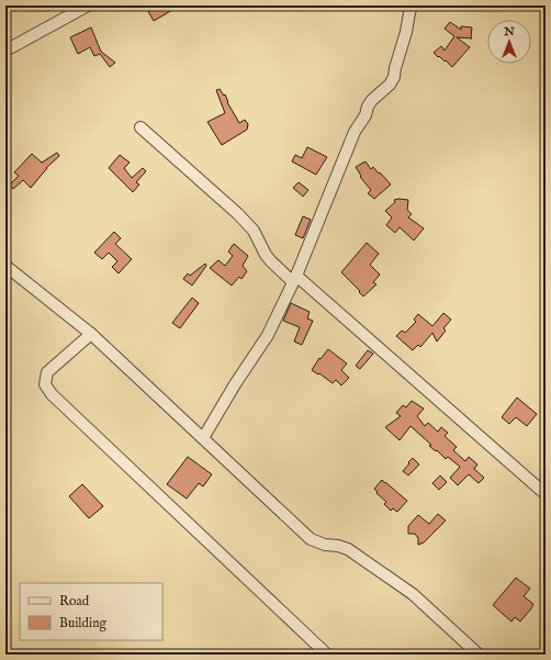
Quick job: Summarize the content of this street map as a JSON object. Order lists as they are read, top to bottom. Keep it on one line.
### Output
{"legend":["Road","Building"],"north":"top"}
